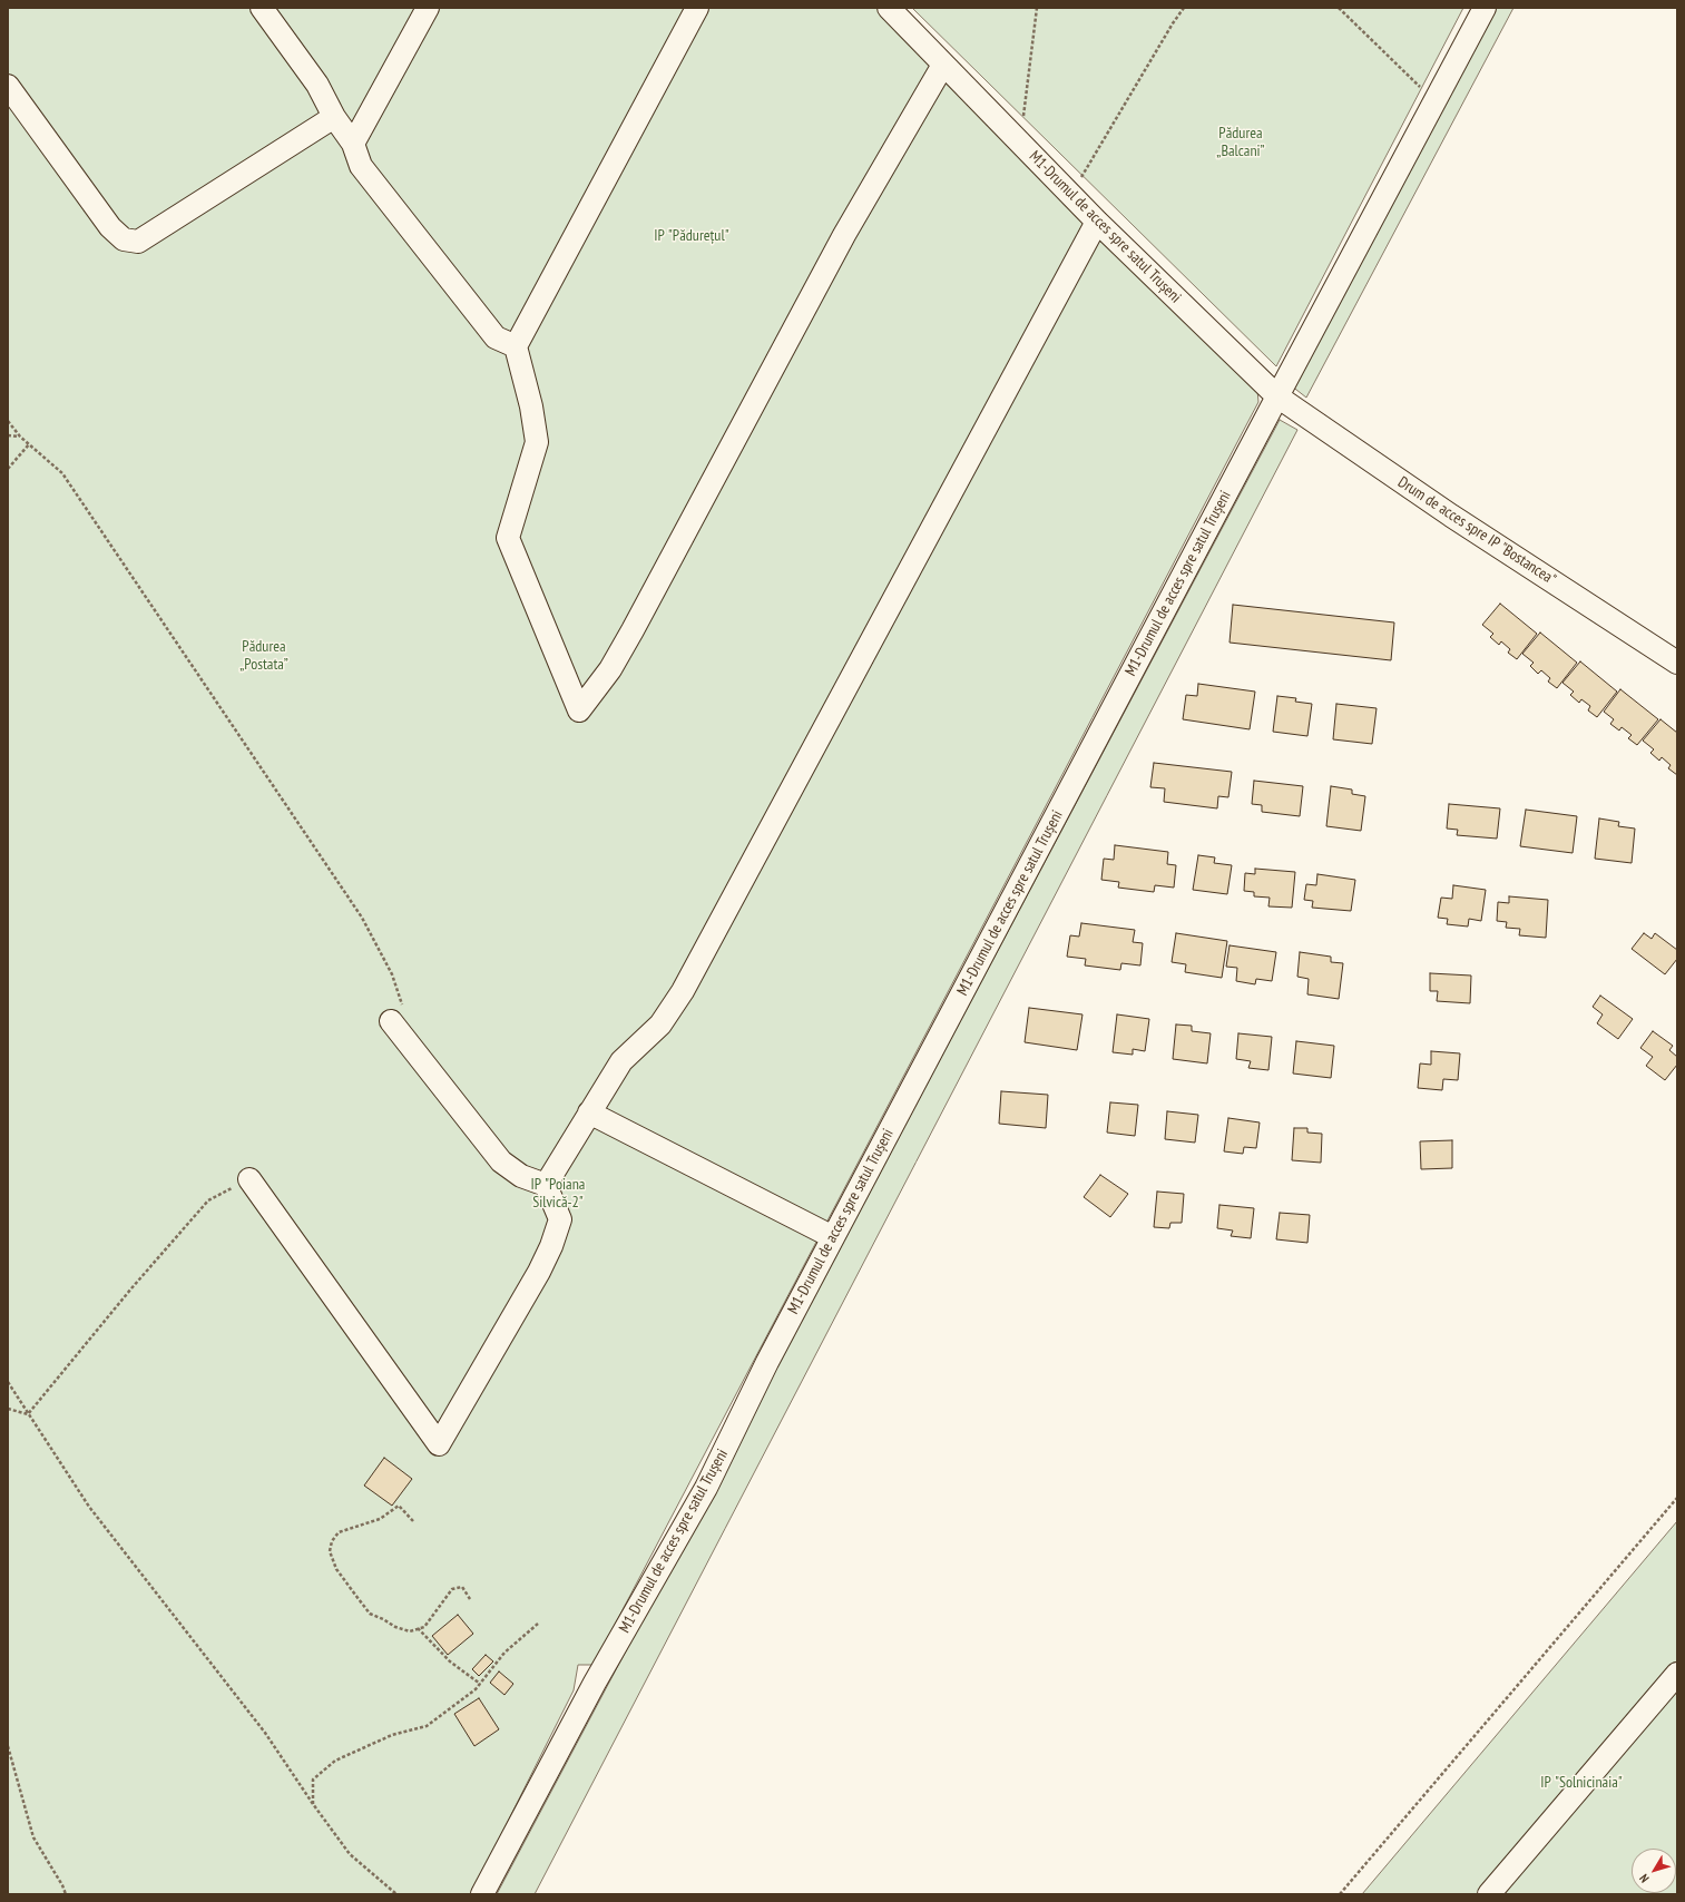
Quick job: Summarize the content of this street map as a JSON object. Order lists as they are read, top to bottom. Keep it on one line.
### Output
{"streets":{"street":["M1-Drumul de acces spre satul Trușeni","Drum de acces spre IP \"Bostancea\""]},"crossings":[["M1-Drumul de acces spre satul Trușeni","Drum de acces spre IP \"Bostancea\""]],"parks":["Pădurea „Balcani”","IP \"Pădurețul\"","Pădurea „Postata”","IP \"Poiana Silvică-2\"","IP \"Solnicinaia\""],"north":"bottom left"}
